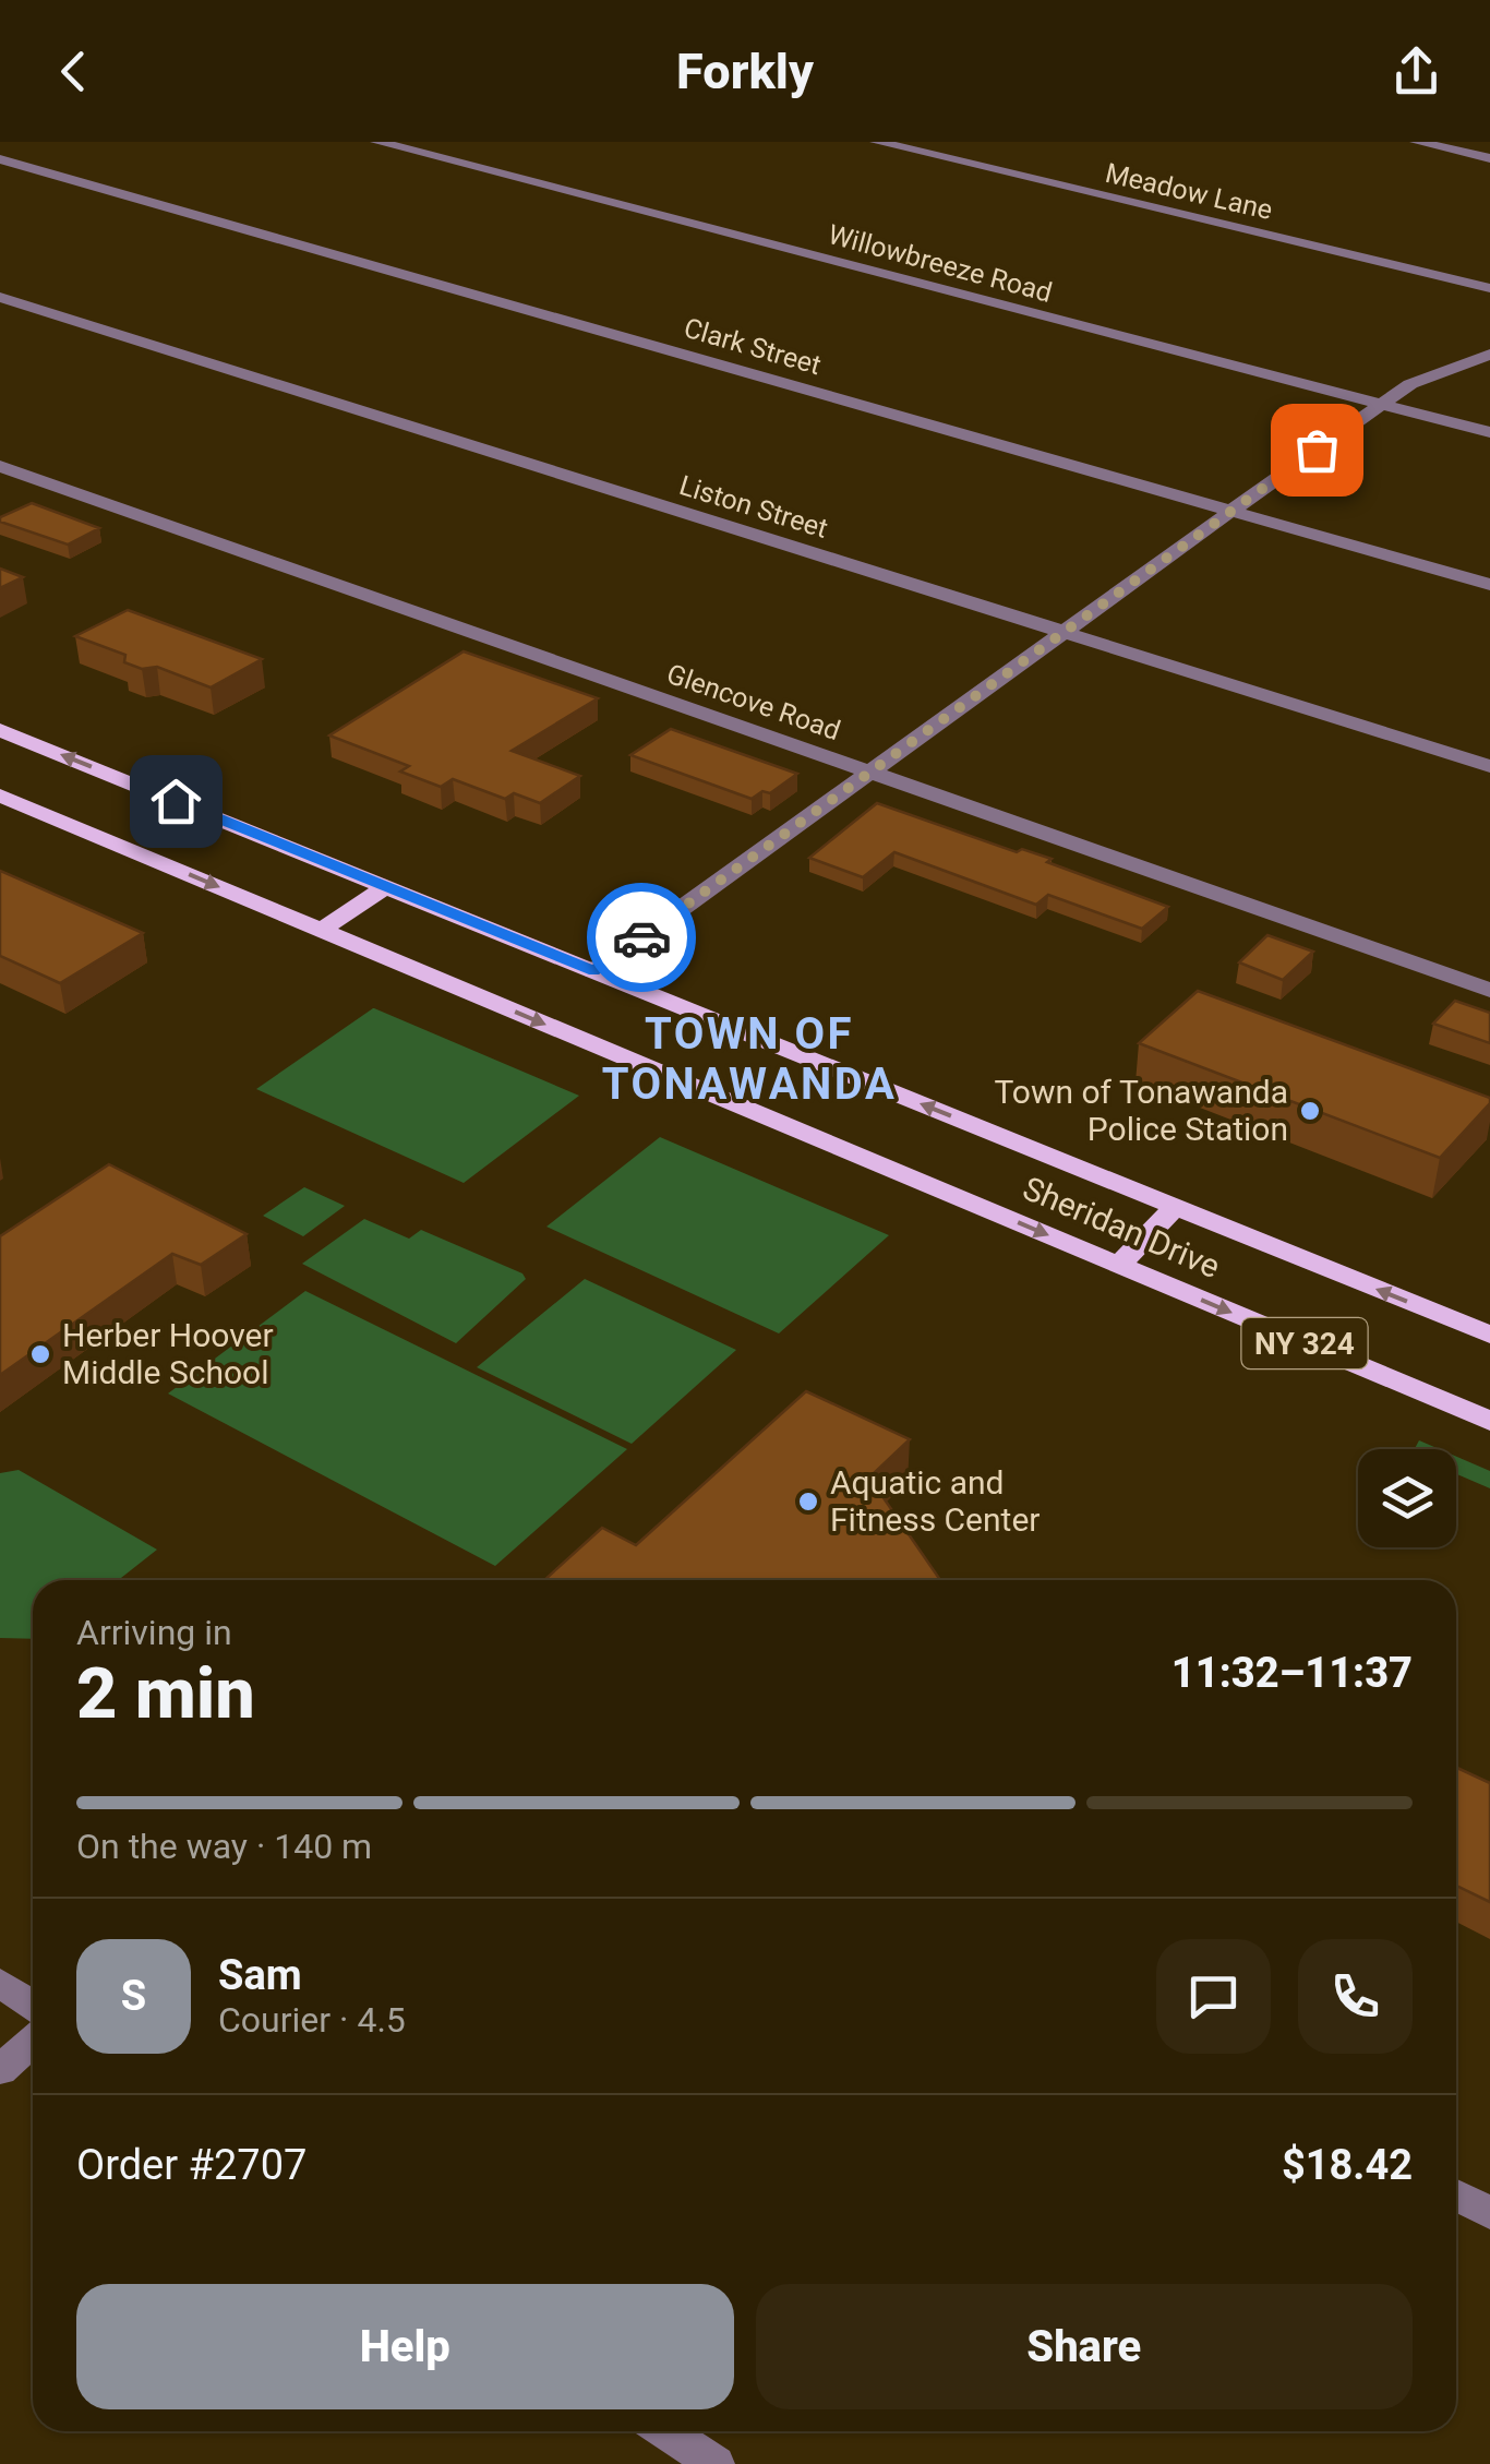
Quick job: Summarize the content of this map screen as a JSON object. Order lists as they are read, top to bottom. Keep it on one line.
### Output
{"streets":{"main road":["Sheridan Drive","NY 324"],"street":["Meadow Lane","Willowbreeze Road","Clark Street","Liston Street","Glencove Road"]},"districts":["TOWN OF TONAWANDA"],"places":["Town of Tonawanda Police Station","Herber Hoover Middle School","Aquatic and Fitness Center"],"page":{"header":"Forkly","heading":["2 min","Arriving in","11:32–11:37"],"panel":["Sam","Courier · 4.5","Order #2707","$18.42"],"bar":"On the way · 140 m","round":"S","buttons":["Help","Share"]}}
